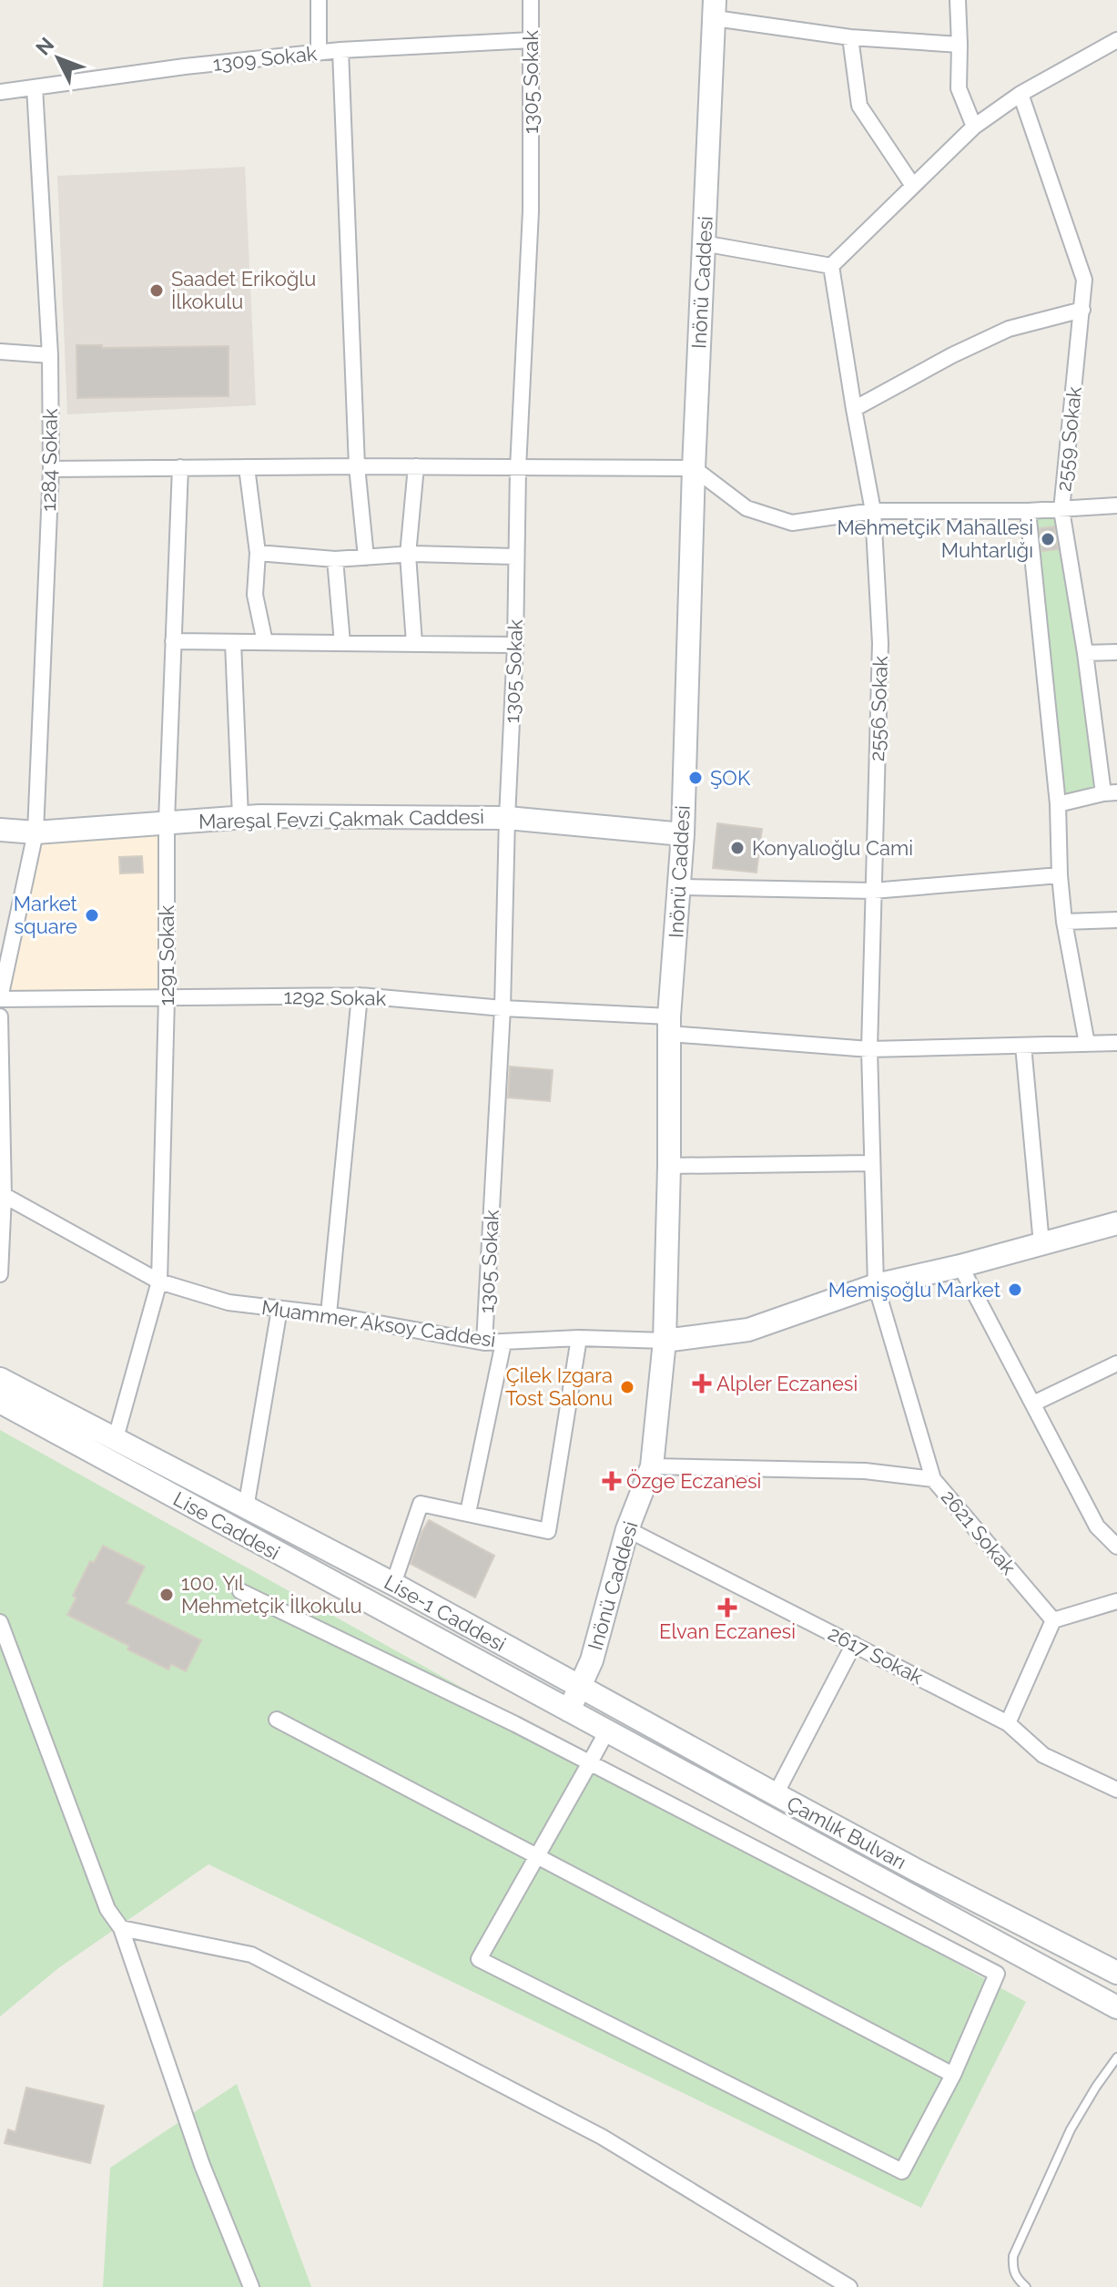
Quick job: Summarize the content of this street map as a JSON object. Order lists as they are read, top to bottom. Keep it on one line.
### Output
{"streets":{"street":["1309 Sokak","1305 Sokak","Inönü Caddesi","2559 Sokak","1284 Sokak","2556 Sokak","Mareşal Fevzi Çakmak Caddesi","1291 Sokak","1292 Sokak","Muammer Aksoy Caddesi","Lise Caddesi","2621 Sokak","Lise-1 Caddesi","2617 Sokak","Çamlık Bulvarı"]},"crossings":[["1309 Sokak","1305 Sokak"],["1309 Sokak","1284 Sokak"],["1305 Sokak","Mareşal Fevzi Çakmak Caddesi"],["1305 Sokak","1292 Sokak"],["1305 Sokak","Muammer Aksoy Caddesi"],["Inönü Caddesi","Mareşal Fevzi Çakmak Caddesi"],["Inönü Caddesi","1292 Sokak"],["Inönü Caddesi","Muammer Aksoy Caddesi"],["Inönü Caddesi","Lise Caddesi"],["Inönü Caddesi","Lise-1 Caddesi"],["Inönü Caddesi","2617 Sokak"],["Inönü Caddesi","Çamlık Bulvarı"],["1284 Sokak","Mareşal Fevzi Çakmak Caddesi"],["1284 Sokak","1292 Sokak"],["2556 Sokak","1292 Sokak"],["2556 Sokak","Muammer Aksoy Caddesi"],["2556 Sokak","2621 Sokak"],["Mareşal Fevzi Çakmak Caddesi","1291 Sokak"],["1291 Sokak","1292 Sokak"],["1291 Sokak","Muammer Aksoy Caddesi"],["1291 Sokak","Lise-1 Caddesi"],["Muammer Aksoy Caddesi","2621 Sokak"],["Lise Caddesi","Çamlık Bulvarı"],["Lise-1 Caddesi","Çamlık Bulvarı"]],"places":{"other":["Saadet Erikoğlu İlkokulu","Mehmetçik Mahallesi Muhtarlığı","ŞOK","Konyalıoğlu Cami","Market square","Memişoğlu Market","Çilek Izgara Tost Salonu","100. Yıl Mehmetçik İlkokulu"],"health":["Alpler Eczanesi","Özge Eczanesi","Elvan Eczanesi"]},"north":"top left"}
